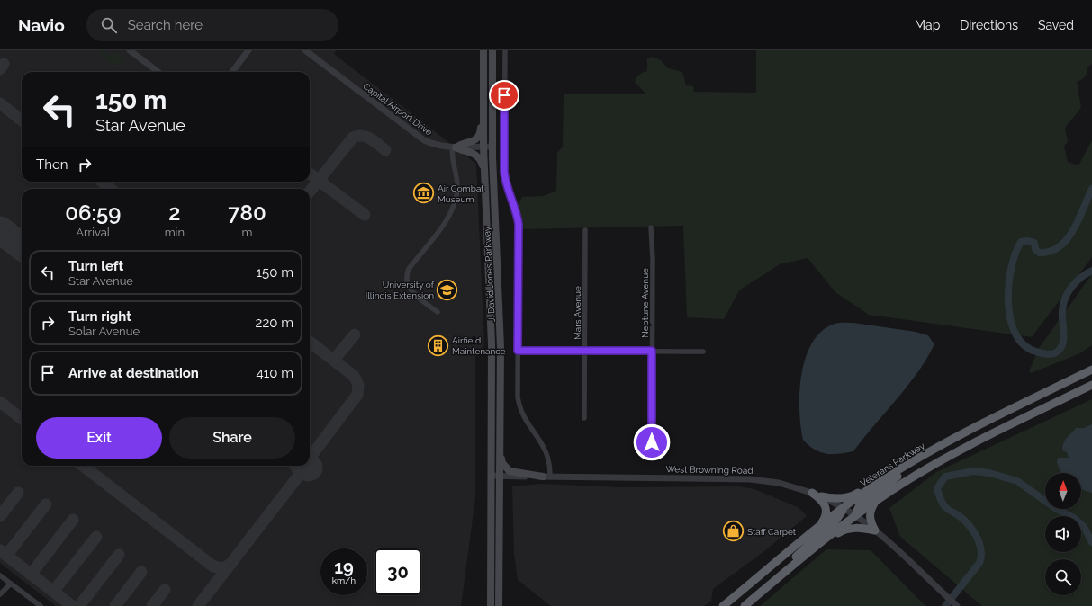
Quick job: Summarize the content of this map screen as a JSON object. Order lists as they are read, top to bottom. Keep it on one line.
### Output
{"streets":{"highway":["Veterans Parkway"],"main road":["J. David Jones Parkway"],"street":["Capital Airport Drive","Neptune Avenue","Mars Avenue","West Browning Road"]},"crossings":[["Capital Airport Drive","J. David Jones Parkway"],["J. David Jones Parkway","West Browning Road"],["Veterans Parkway","West Browning Road"]],"places":{"museum":["Air Combat Museum"],"school or university":["University of Illinois Extension"],"building":["Airfield Maintenance"],"shop":["Staff Carpet"]},"north":"top","page":{"header":"Navio","search":"Search here","nav":["Map","Directions","Saved"],"turn":["150 m","Star Avenue"],"then":"Then","eta":["06:59","Arrival","2","min","780","m"],"list":[{"name":"Turn left","note":"Star Avenue","value":"150 m"},{"name":"Turn right","note":"Solar Avenue","value":"220 m"},{"name":"Arrive at destination","value":"410 m"}],"buttons":["Exit","Share"],"speed":"19 km/h","limit":"30"}}
